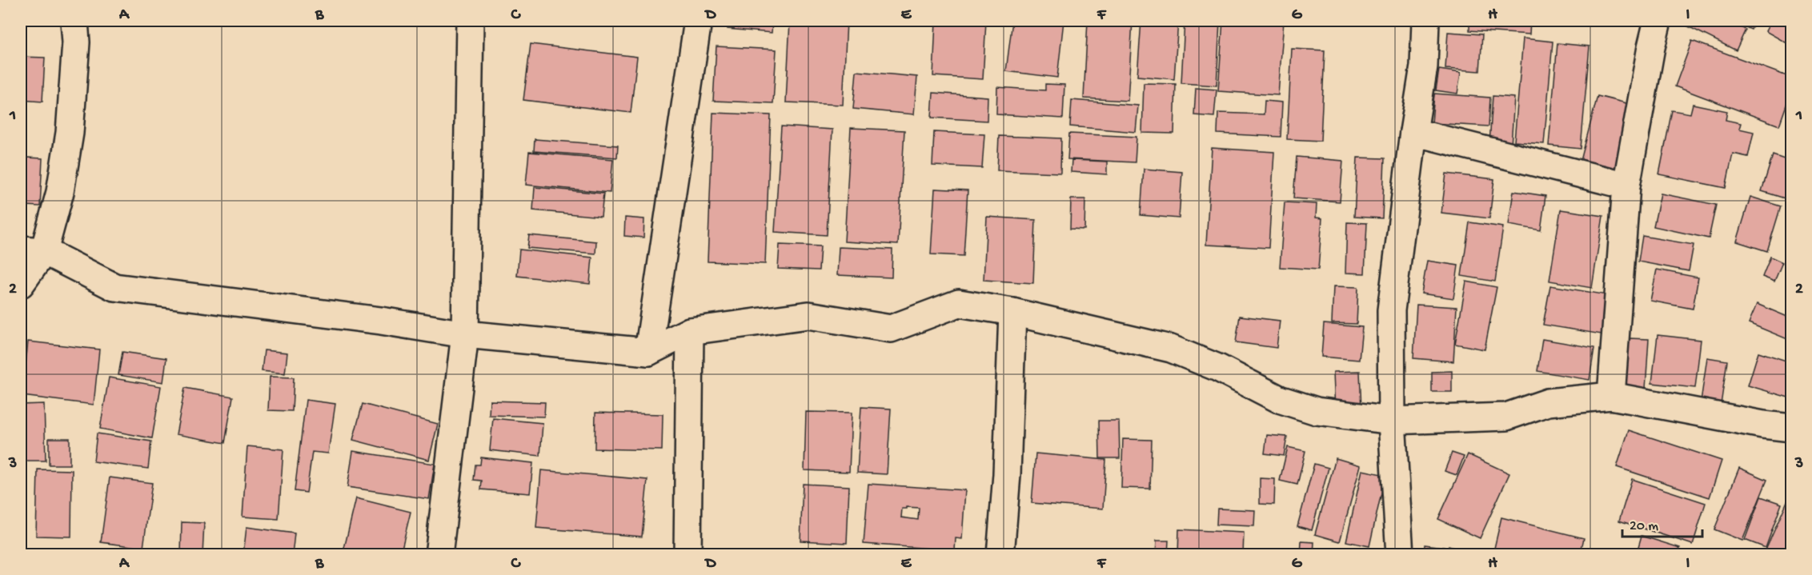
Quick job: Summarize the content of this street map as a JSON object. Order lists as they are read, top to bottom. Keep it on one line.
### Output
{"scale_bar":"20 m","grid":{"columns":["A","B","C","D","E","F","G","H","I"],"rows":["1","2","3"]}}
